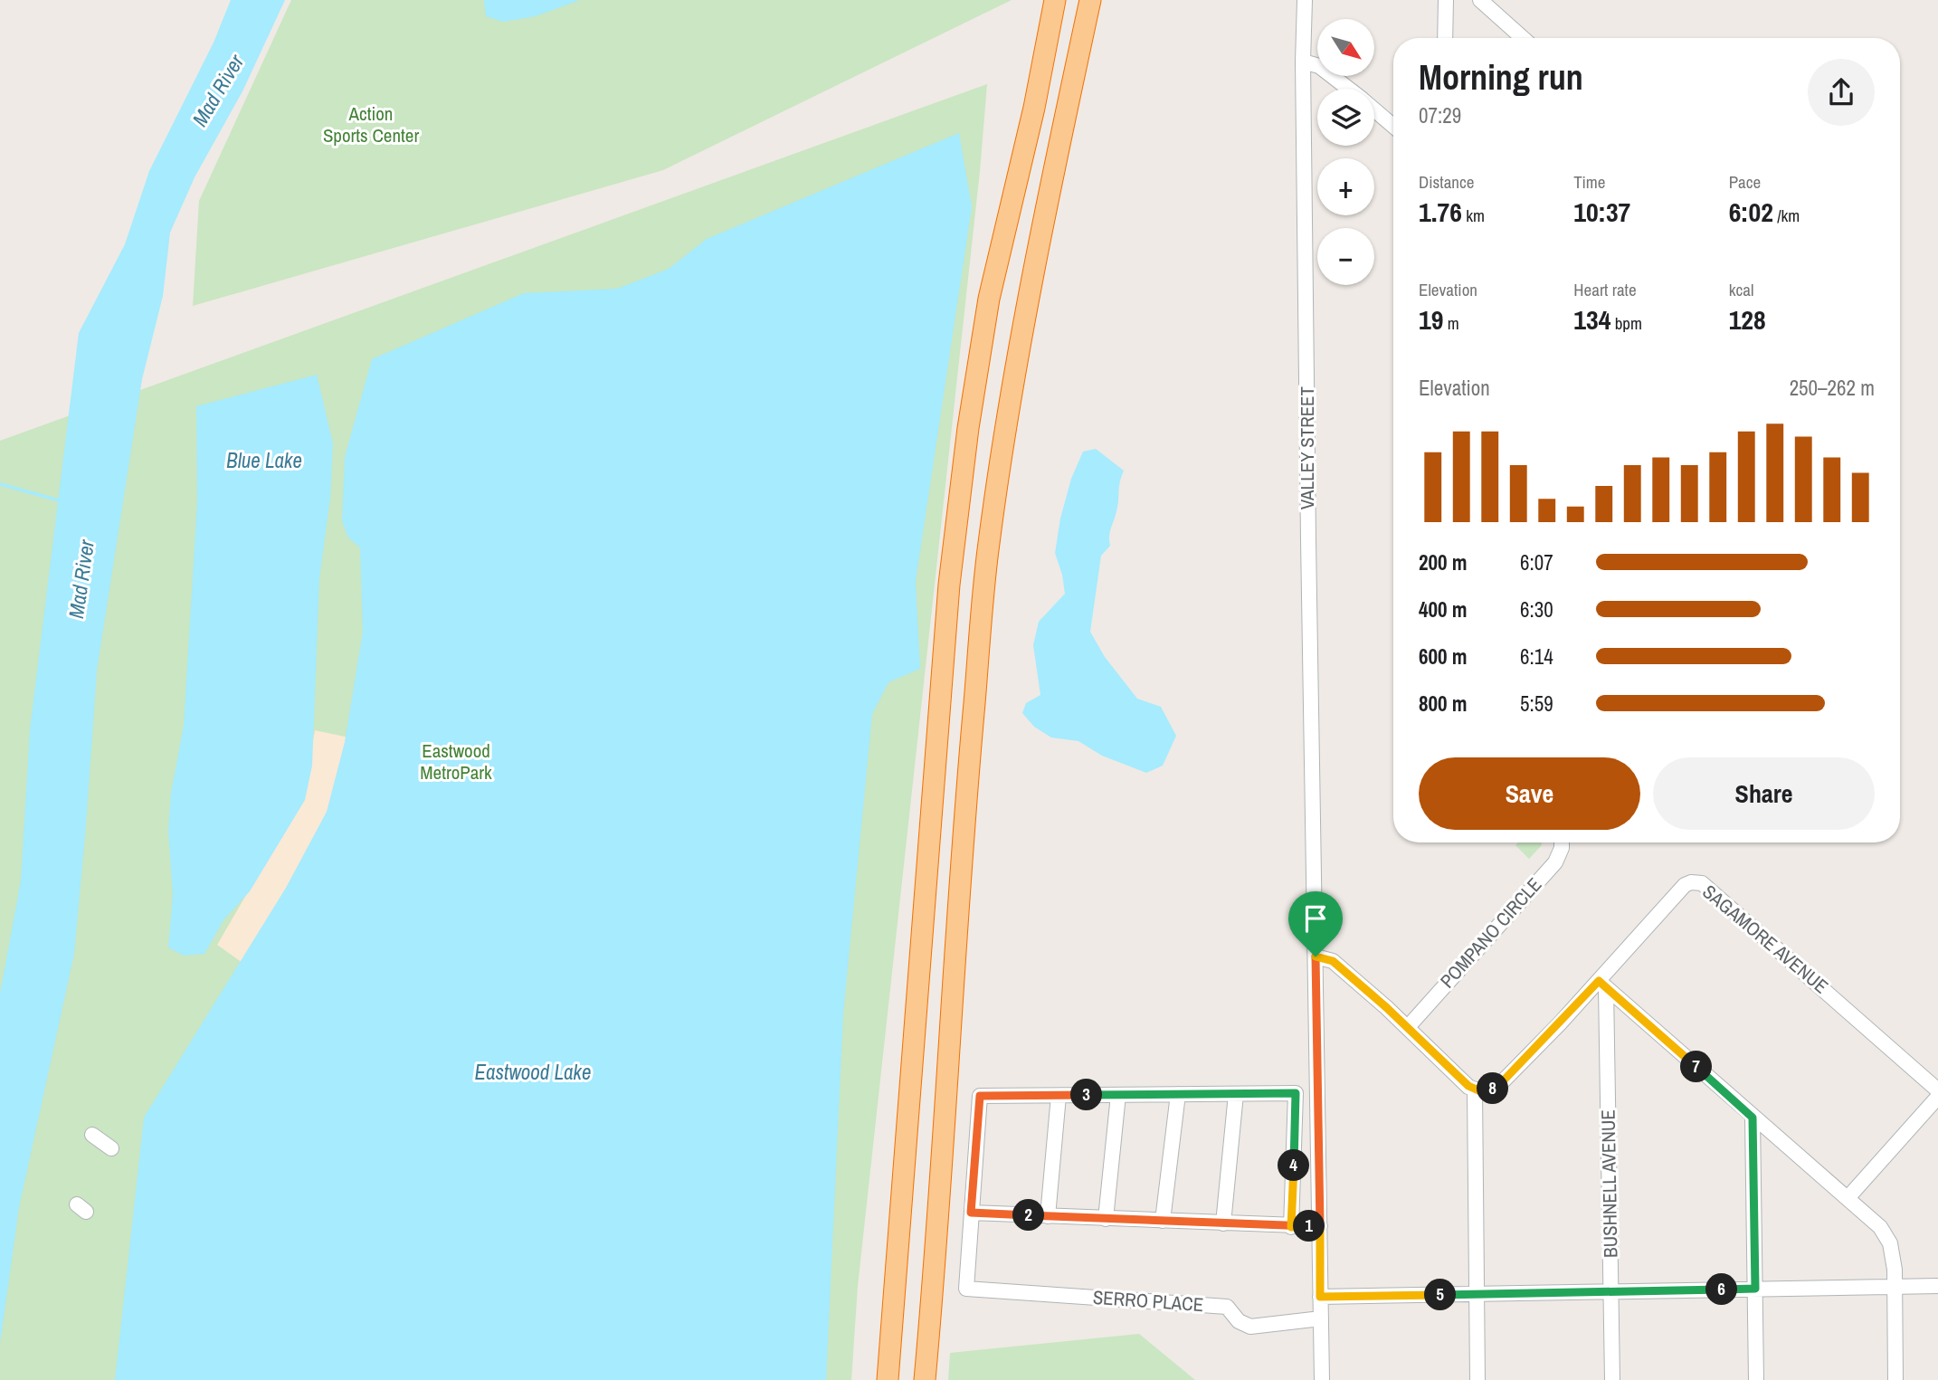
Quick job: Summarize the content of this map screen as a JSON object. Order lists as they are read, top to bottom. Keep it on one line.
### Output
{"streets":{"street":["VALLEY STREET","POMPANO CIRCLE","SAGAMORE AVENUE","BUSHNELL AVENUE","SERRO PLACE"]},"crossings":[["VALLEY STREET","SERRO PLACE"],["SAGAMORE AVENUE","BUSHNELL AVENUE"]],"water":["Mad River","Blue Lake","Eastwood Lake"],"parks":["Action Sports Center","Eastwood MetroPark"],"north":"bottom right","page":{"map_buttons":["+","−"],"heading":["Morning run","07:29"],"stats":[["Distance","1.76 km"],["Time","10:37"],["Pace","6:02 /km"],["Elevation","19 m"],["Heart rate","134 bpm"],["kcal","128"]],"chart":["Elevation","250–262 m"],"list":[{"name":"200 m","note":"6:07"},{"name":"400 m","note":"6:30"},{"name":"600 m","note":"6:14"},{"name":"800 m","note":"5:59"}],"buttons":["Save","Share"],"pins":["7","8","3","4","2","1","6","5"]}}
